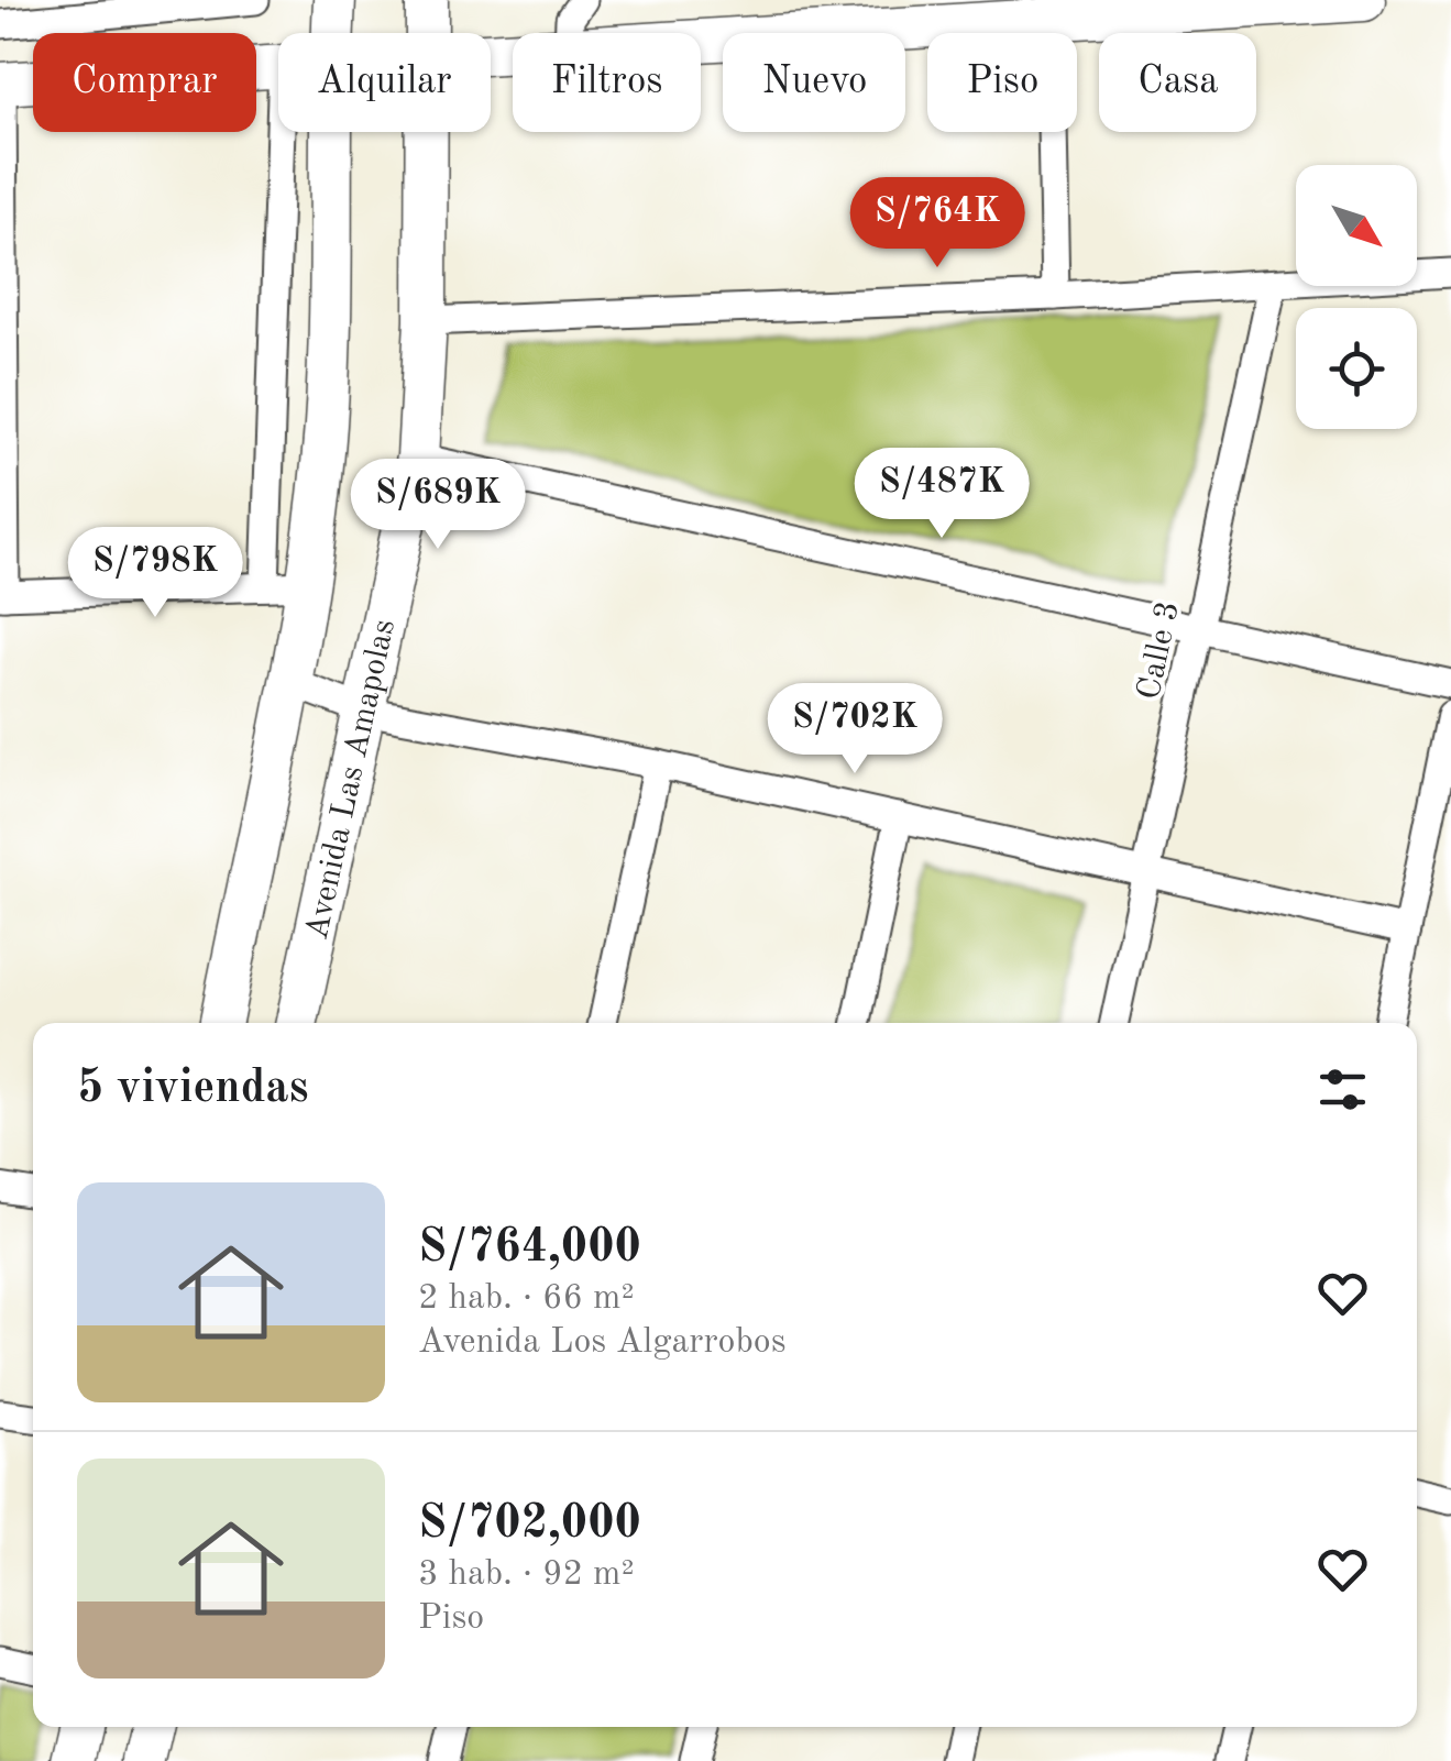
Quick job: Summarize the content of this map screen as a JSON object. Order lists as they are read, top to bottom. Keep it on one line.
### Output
{"streets":{"street":["Calle 3","Avenida Las Amapolas"]},"north":"bottom right","page":{"chip":["Comprar","Alquilar","Filtros","Nuevo","Piso","Casa"],"price":["S/764K","S/487K","S/689K","S/798K","S/702K"],"heading":"5 viviendas","list":[{"name":"S/764,000","note":"2 hab. · 66 m² · Avenida Los Algarrobos"},{"name":"S/702,000","note":"3 hab. · 92 m² · Piso"}]}}
